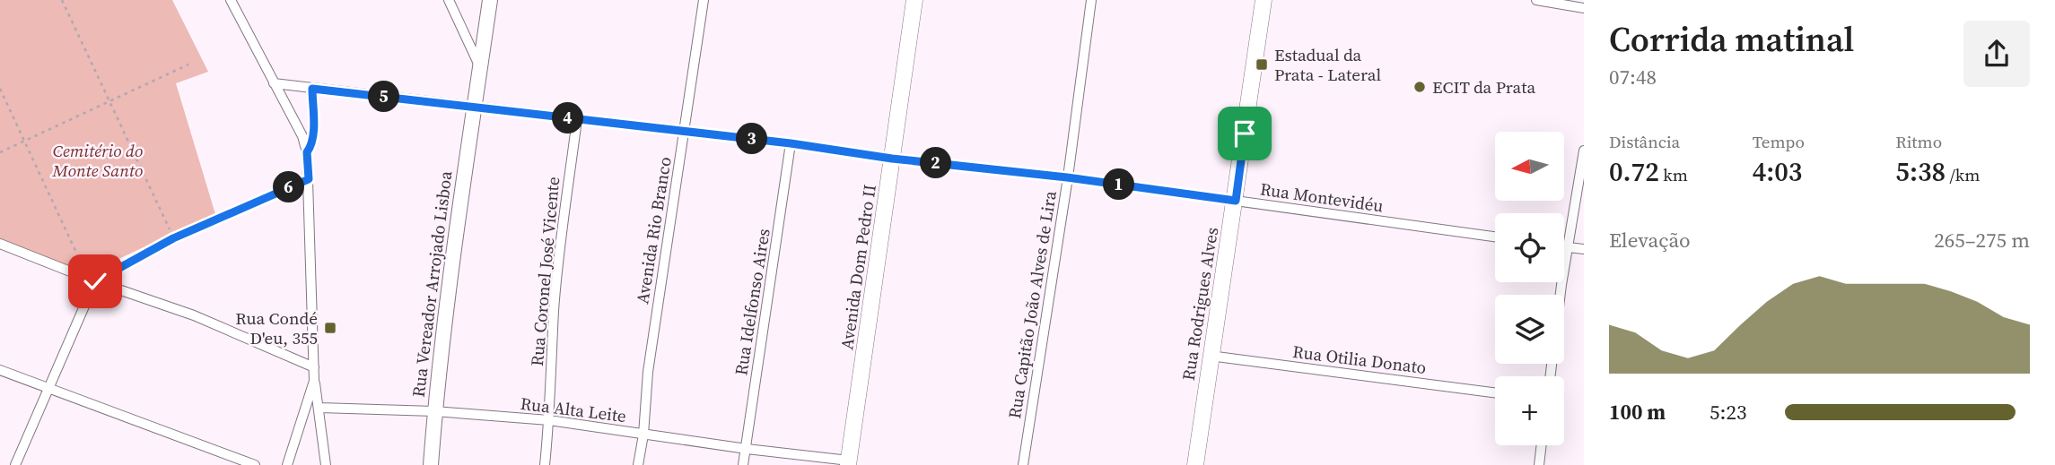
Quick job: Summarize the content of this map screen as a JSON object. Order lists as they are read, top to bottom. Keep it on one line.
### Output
{"streets":{"main road":["Avenida Dom Pedro II","Rua Vereador Arrojado Lisboa","Rua Rodrigues Alves"],"street":["Rua Montevidéu","Avenida Rio Branco","Rua Coronel José Vicente","Rua Idelfonso Aires","Rua Capitão João Alves de Lira","Rua Otilia Donato","Rua Alta Leite"]},"crossings":[["Rua Montevidéu","Avenida Rio Branco"],["Rua Montevidéu","Avenida Dom Pedro II"],["Rua Montevidéu","Rua Coronel José Vicente"],["Rua Montevidéu","Rua Vereador Arrojado Lisboa"],["Rua Montevidéu","Rua Idelfonso Aires"],["Rua Montevidéu","Rua Rodrigues Alves"],["Rua Montevidéu","Rua Capitão João Alves de Lira"],["Avenida Rio Branco","Rua Alta Leite"],["Avenida Dom Pedro II","Rua Alta Leite"],["Rua Coronel José Vicente","Rua Alta Leite"],["Rua Vereador Arrojado Lisboa","Rua Alta Leite"],["Rua Idelfonso Aires","Rua Alta Leite"],["Rua Rodrigues Alves","Rua Otilia Donato"]],"parks":["Cemitério do Monte Santo"],"places":{"transit":["Estadual da Prata - Lateral","Rua Condé D'eu, 355"],"other":["ECIT da Prata"]},"north":"left","page":{"heading":["Corrida matinal","07:48"],"pins":["5","4","3","2","1","6"],"stats":[["Distância","0.72 km"],["Tempo","4:03"],["Ritmo","5:38 /km"]],"map_buttons":"+","chart":["Elevação","265–275 m"],"list":[{"name":"100 m","note":"5:23"}]}}
